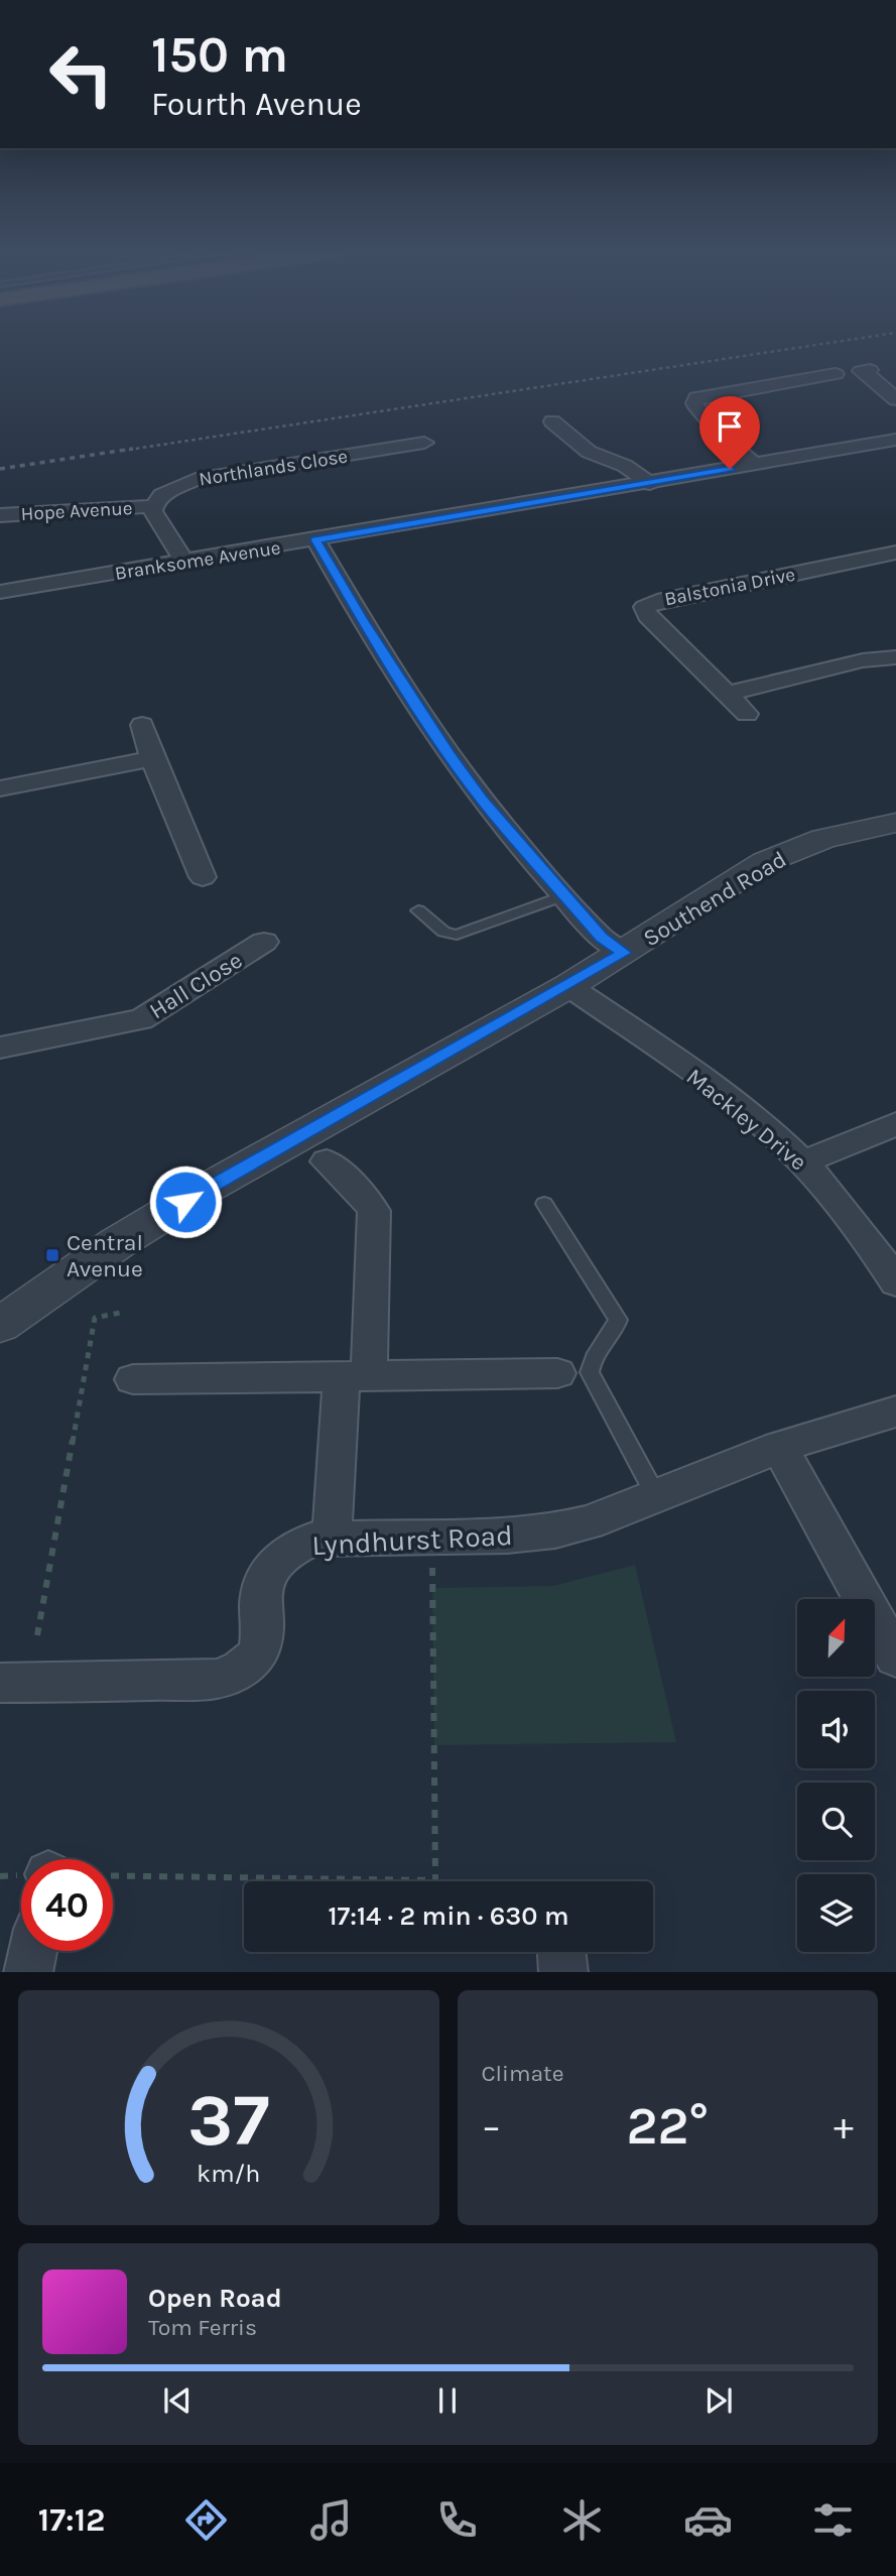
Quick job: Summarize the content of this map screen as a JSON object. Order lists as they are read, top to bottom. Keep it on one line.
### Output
{"streets":{"street":["Northlands Close","Hope Avenue","Branksome Avenue","Balstonia Drive","Southend Road","Hall Close","Mackley Drive","Lyndhurst Road"]},"crossings":[["Northlands Close","Hope Avenue"],["Southend Road","Mackley Drive"]],"places":{"transit":["Central Avenue"]},"north":"top right","page":{"turn":["150 m","Fourth Avenue"],"limit":"40","trip":"17:14 · 2 min · 630 m","tile":"Climate","heat":["−","22°","+"],"song":["Open Road","Tom Ferris"],"tabs":"17:12","gauge":["37","km/h"]}}
